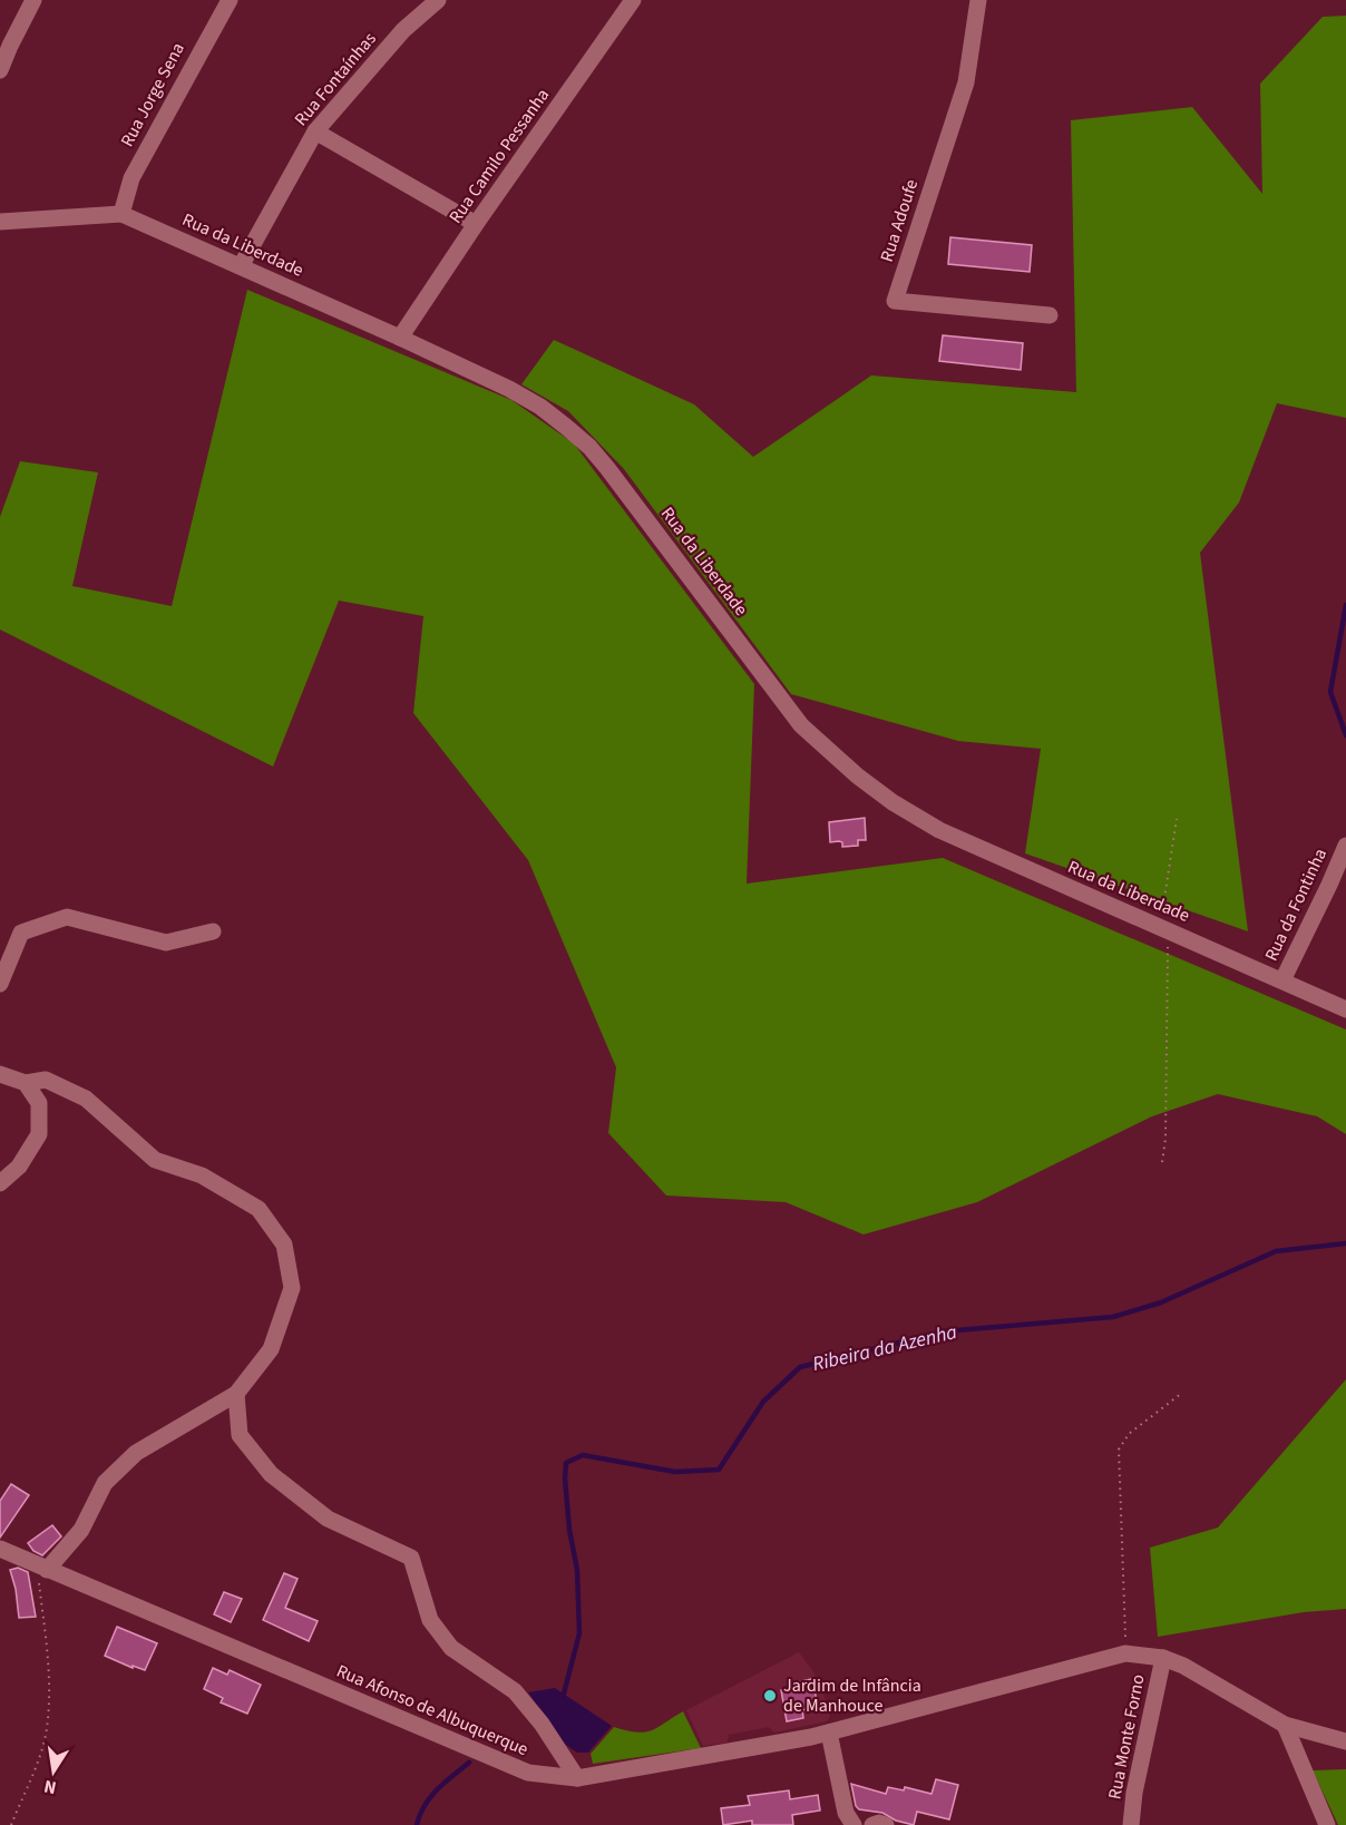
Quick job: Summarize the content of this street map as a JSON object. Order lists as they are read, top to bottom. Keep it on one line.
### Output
{"streets":{"street":["Rua Fontaínhas","Rua Jorge Sena","Rua Camilo Pessanha","Rua Adoufe","Rua da Liberdade","Rua da Fontinha","Rua Afonso de Albuquerque","Rua Monte Forno"]},"crossings":[["Rua Fontaínhas","Rua da Liberdade"],["Rua Jorge Sena","Rua da Liberdade"],["Rua Camilo Pessanha","Rua da Liberdade"],["Rua da Liberdade","Rua da Fontinha"],["Rua Afonso de Albuquerque","Rua Monte Forno"]],"water":["Ribeira da Azenha"],"places":["Jardim de Infância de Manhouce"],"north":"bottom"}
